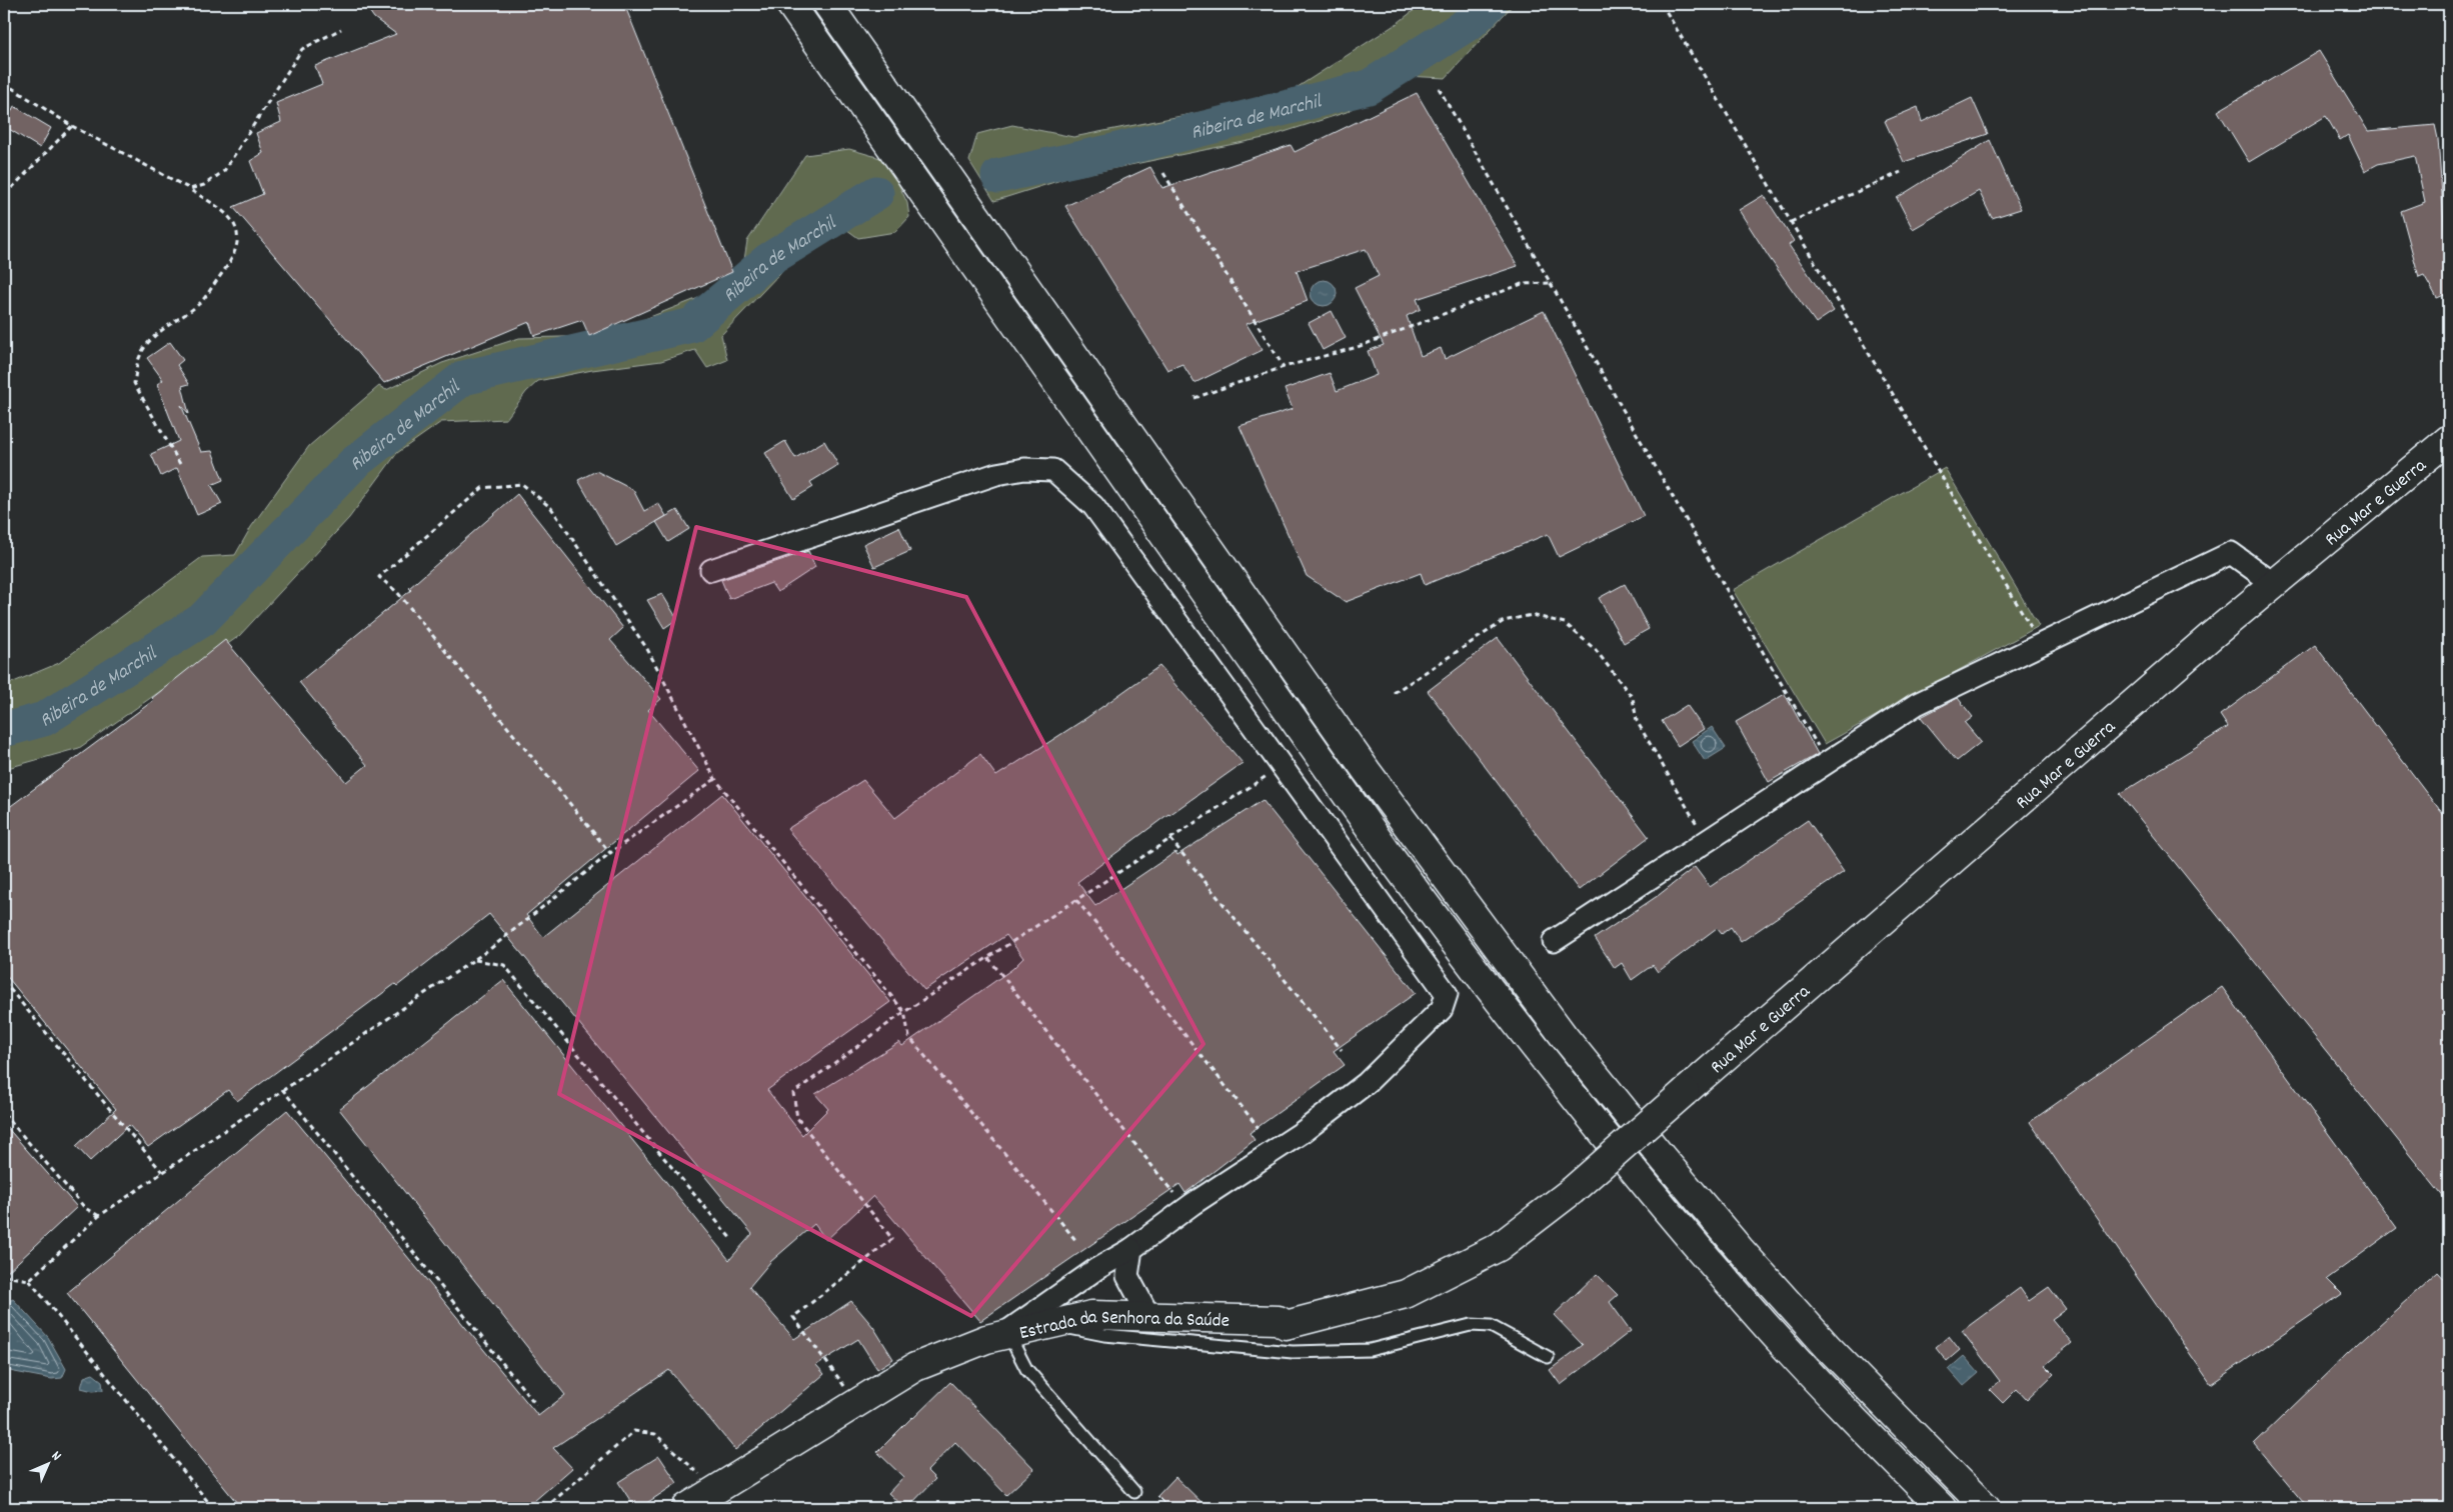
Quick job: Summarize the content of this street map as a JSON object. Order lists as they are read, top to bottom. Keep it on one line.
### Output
{"streets":{"main road":["Rua Mar e Guerra","Estrada da Senhora da Saúde"]},"crossings":[["Rua Mar e Guerra","Estrada da Senhora da Saúde"]],"water":["Ribeira de Marchil"],"north":"top right"}
